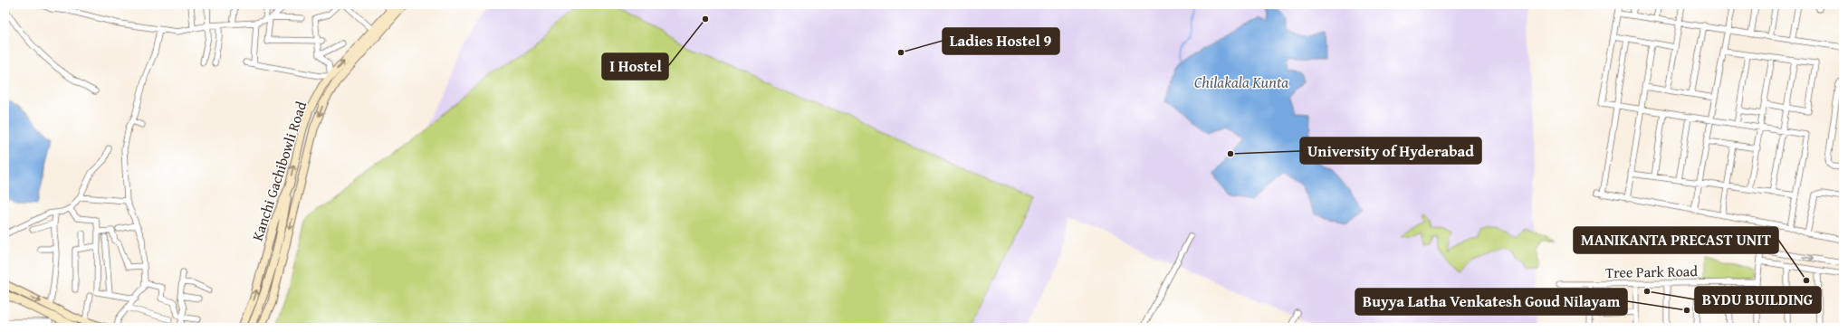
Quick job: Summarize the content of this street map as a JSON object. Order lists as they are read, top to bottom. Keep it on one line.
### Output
{"streets":{"main road":["Kanchi Gachibowli Road"],"street":["Tree Park Road"]},"water":["Chilakala Kunta"],"places":["I Hostel","Ladies Hostel 9","University of Hyderabad","MANIKANTA PRECAST UNIT","BYDU BUILDING","Buyya Latha Venkatesh Goud Nilayam"]}
